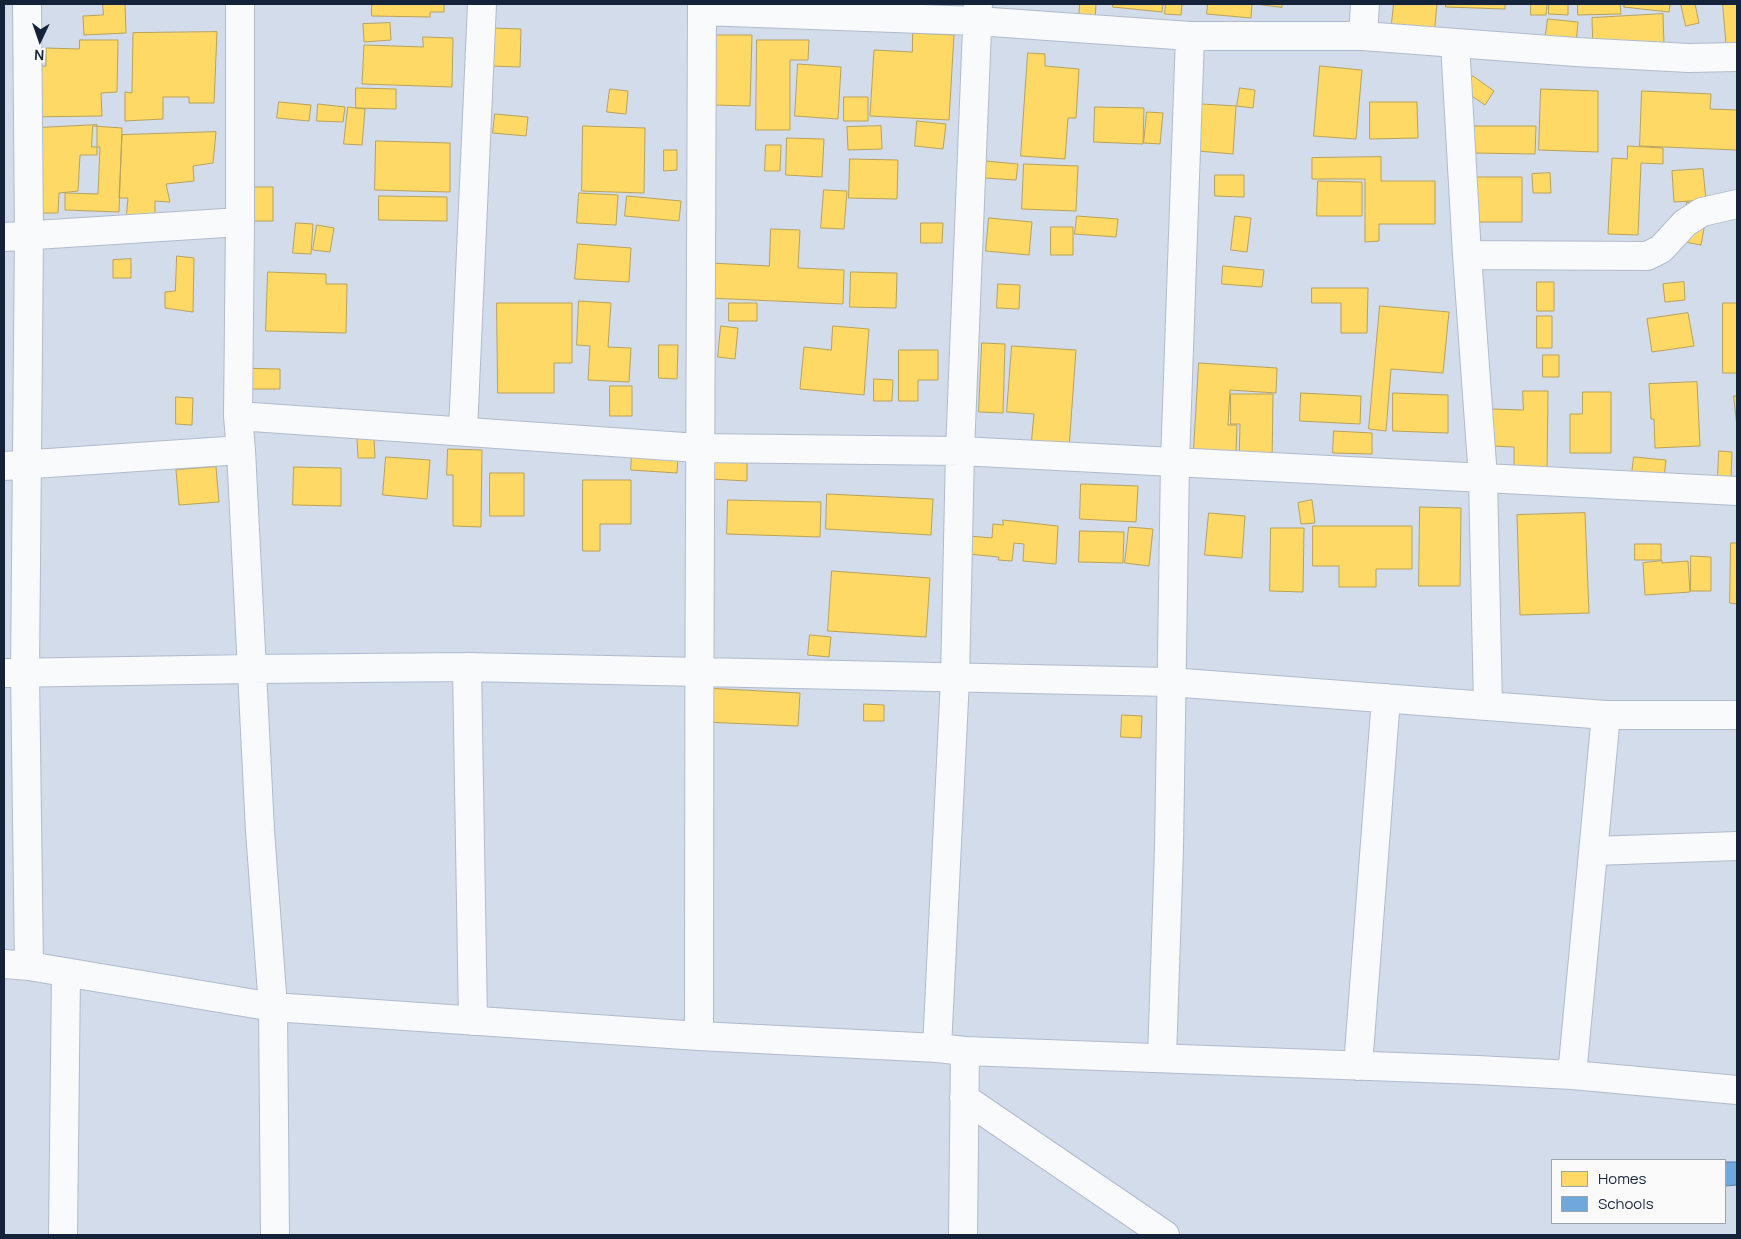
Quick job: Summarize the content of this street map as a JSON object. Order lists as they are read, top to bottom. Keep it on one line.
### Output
{"legend":["Homes","Schools"],"north":"bottom"}
